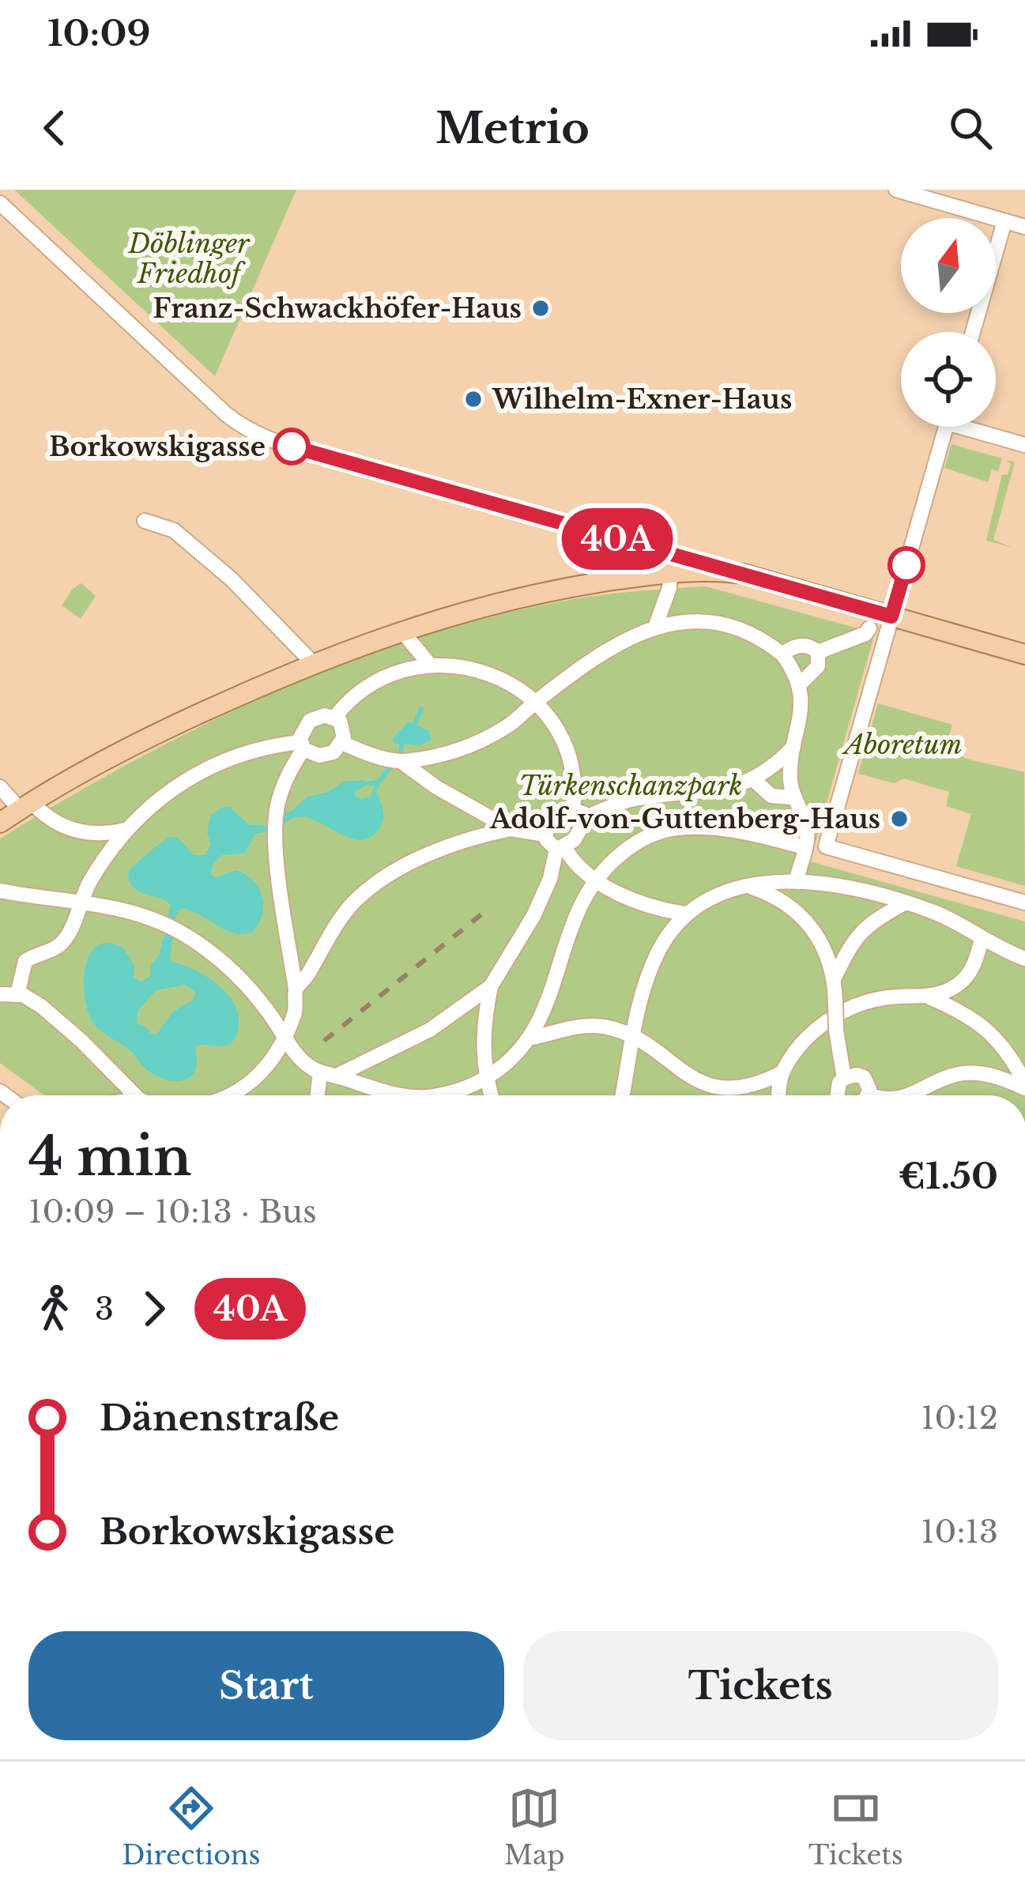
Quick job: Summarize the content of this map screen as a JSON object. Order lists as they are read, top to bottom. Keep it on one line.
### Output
{"parks":["Döblinger Friedhof","Aboretum","Türkenschanzpark"],"places":["Franz-Schwackhöfer-Haus","Wilhelm-Exner-Haus","Borkowskigasse","Adolf-von-Guttenberg-Haus"],"lines":["bus line 40A"],"north":"top","page":{"status":"10:09","header":"Metrio","on_map":"40A","heading":["4 min","10:09 – 10:13 · Bus","€1.50"],"legs":["3","40A"],"list":[{"name":"Dänenstraße","value":"10:12"},{"name":"Borkowskigasse","value":"10:13"}],"buttons":["Start","Tickets"],"tabs":["Directions","Map","Tickets"]}}
